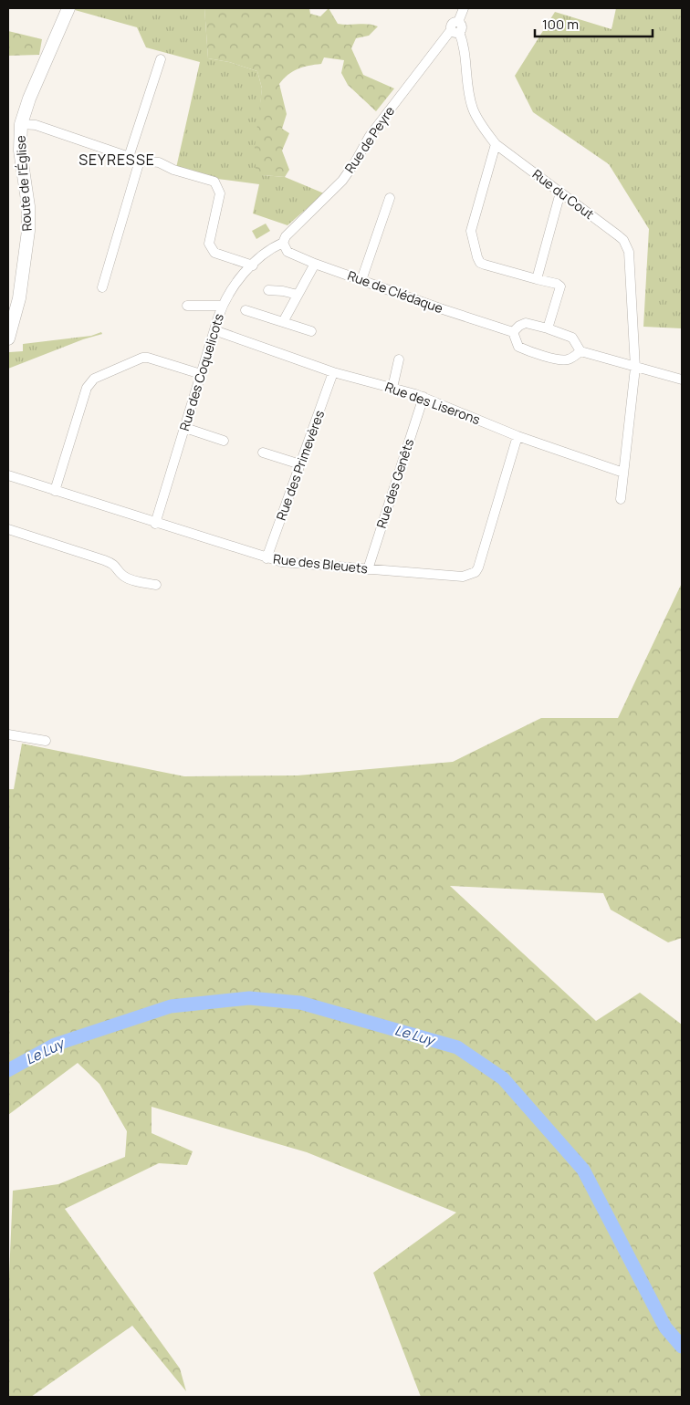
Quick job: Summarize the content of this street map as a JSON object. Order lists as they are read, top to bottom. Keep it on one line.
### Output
{"streets":{"street":["Rue de Peyre","Route de l'Église","Rue du Cout","Rue de Clédaque","Rue des Coquelicots","Rue des Liserons","Rue des Primevères","Rue des Genêts","Rue des Bleuets"]},"crossings":[["Rue de Peyre","Rue du Cout"],["Rue de Peyre","Rue de Clédaque"],["Rue de Peyre","Rue des Coquelicots"],["Rue du Cout","Rue des Liserons"],["Rue de Clédaque","Rue des Coquelicots"],["Rue des Coquelicots","Rue des Liserons"],["Rue des Coquelicots","Rue des Bleuets"],["Rue des Liserons","Rue des Primevères"],["Rue des Liserons","Rue des Genêts"],["Rue des Liserons","Rue des Bleuets"],["Rue des Primevères","Rue des Bleuets"],["Rue des Genêts","Rue des Bleuets"]],"districts":["SEYRESSE"],"water":["Le Luy"],"scale_bar":"100 m"}
